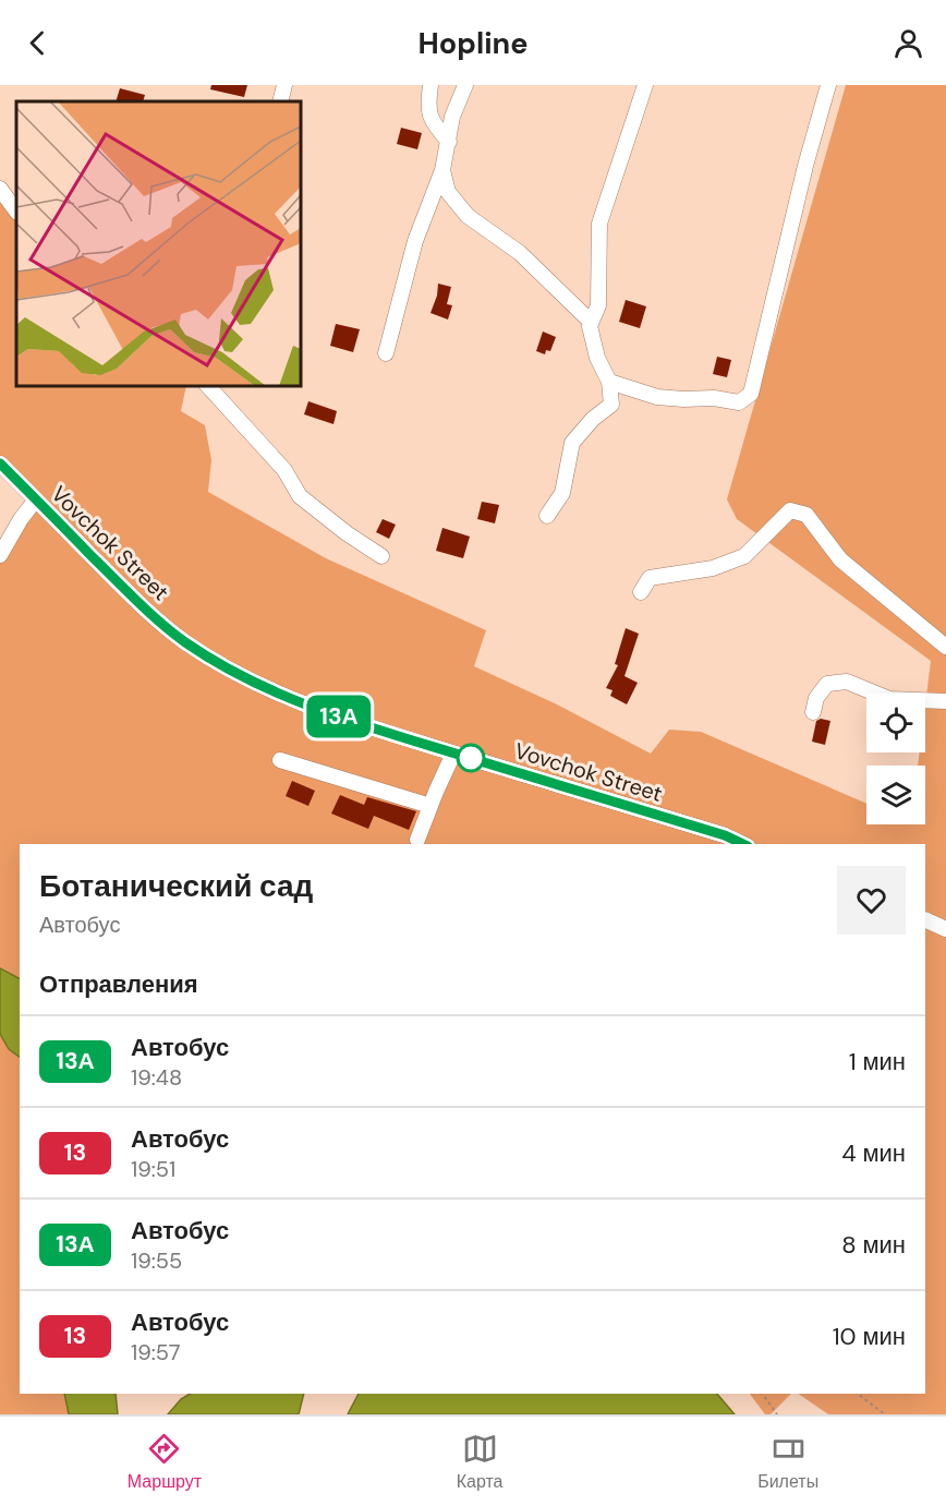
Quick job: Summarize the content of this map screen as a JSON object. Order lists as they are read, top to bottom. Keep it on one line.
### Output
{"streets":{"street":["Vovchok Street"]},"lines":["bus line 13А"],"page":{"header":"Hopline","on_map":"13А","heading":[["Ботанический сад","Автобус"],"Отправления"],"list":[{"mark":"13А","name":"Автобус","note":"19:48","value":"1 мин"},{"mark":"13","name":"Автобус","note":"19:51","value":"4 мин"},{"mark":"13А","name":"Автобус","note":"19:55","value":"8 мин"},{"mark":"13","name":"Автобус","note":"19:57","value":"10 мин"}],"tabs":["Маршрут","Карта","Билеты"]}}
